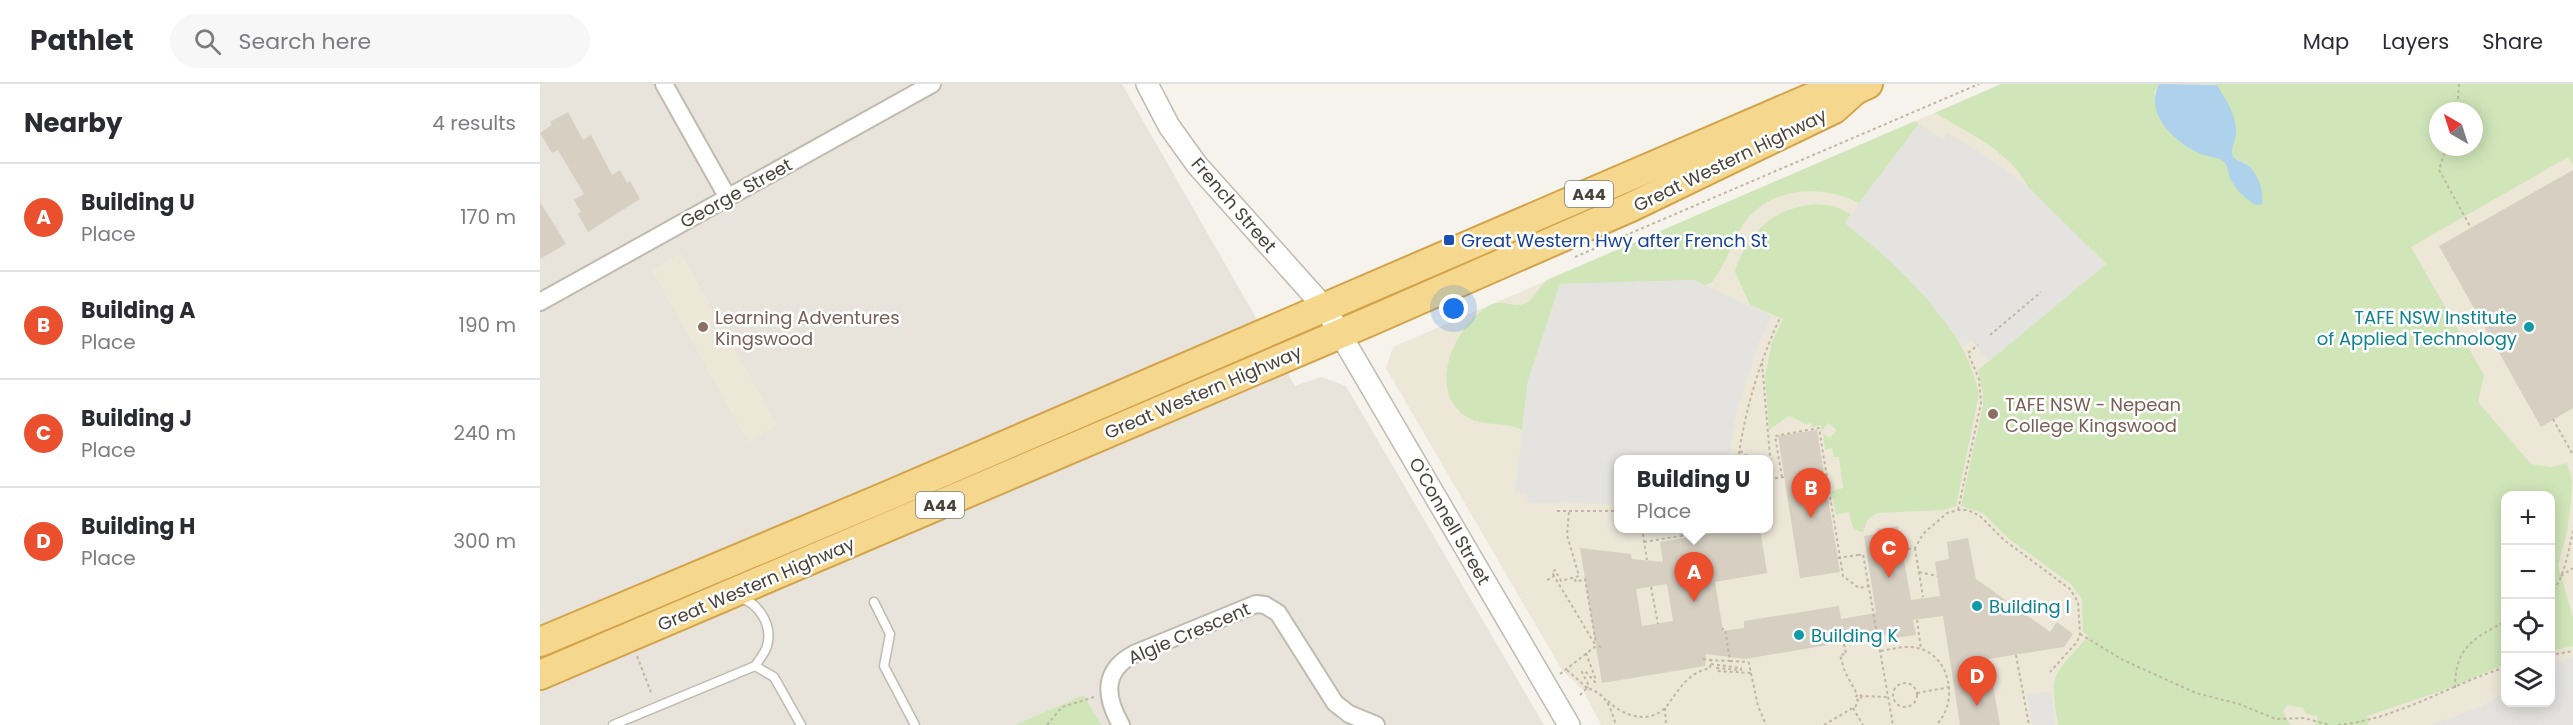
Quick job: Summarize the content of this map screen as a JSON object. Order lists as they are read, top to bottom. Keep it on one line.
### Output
{"streets":{"highway":["Great Western Highway","A44"],"street":["George Street","French Street","O'Connell Street","Algie Crescent"]},"crossings":[["Great Western Highway","French Street"],["Great Western Highway","O'Connell Street"],["French Street","O'Connell Street"]],"places":{"transit":["Great Western Hwy after French St"],"other":["Learning Adventures Kingswood","TAFE NSW Institute of Applied Technology","TAFE NSW - Nepean College Kingswood","Building I","Building K"]},"north":"top left","page":{"header":"Pathlet","search":"Search here","nav":["Map","Layers","Share"],"heading":["Nearby","4 results"],"list":[{"mark":"A","name":"Building U","note":"Place","value":"170 m"},{"mark":"B","name":"Building A","note":"Place","value":"190 m"},{"mark":"C","name":"Building J","note":"Place","value":"240 m"},{"mark":"D","name":"Building H","note":"Place","value":"300 m"}],"popup":["Building U","Place"],"pins":["B","C","A","D"],"map_buttons":["+","−"]}}
